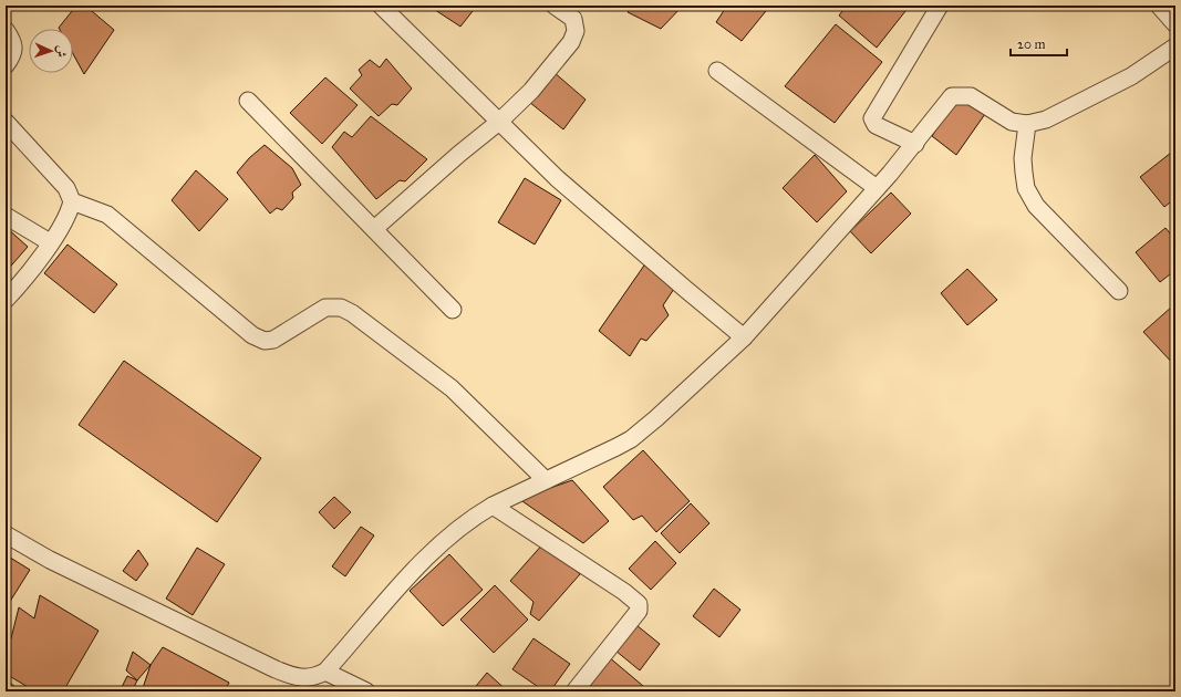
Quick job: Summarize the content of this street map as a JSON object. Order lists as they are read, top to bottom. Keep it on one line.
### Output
{"scale_bar":"20 m","north":"right"}
